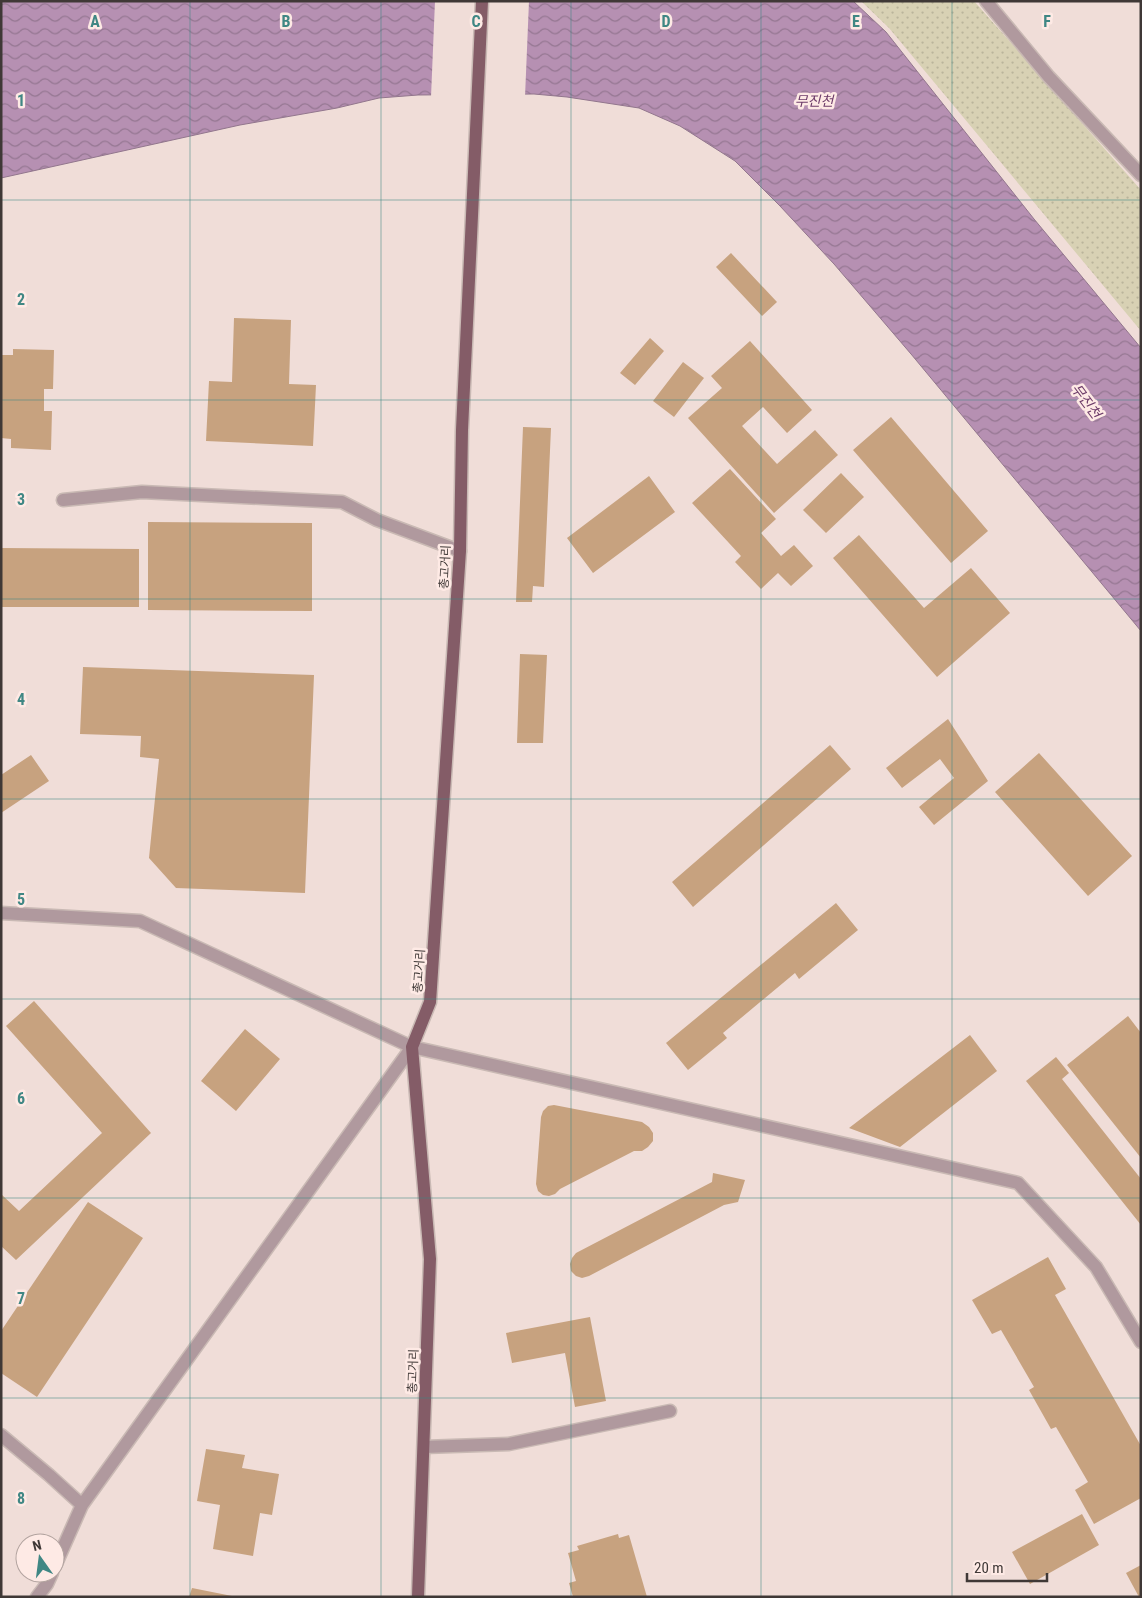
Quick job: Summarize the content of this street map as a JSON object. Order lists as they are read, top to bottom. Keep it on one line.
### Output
{"streets":{"main road":["총고거리"]},"water":["무진천"],"scale_bar":"20 m","north":"top","grid":{"columns":["A","B","C","D","E","F"],"rows":["1","2","3","4","5","6","7","8"]}}
